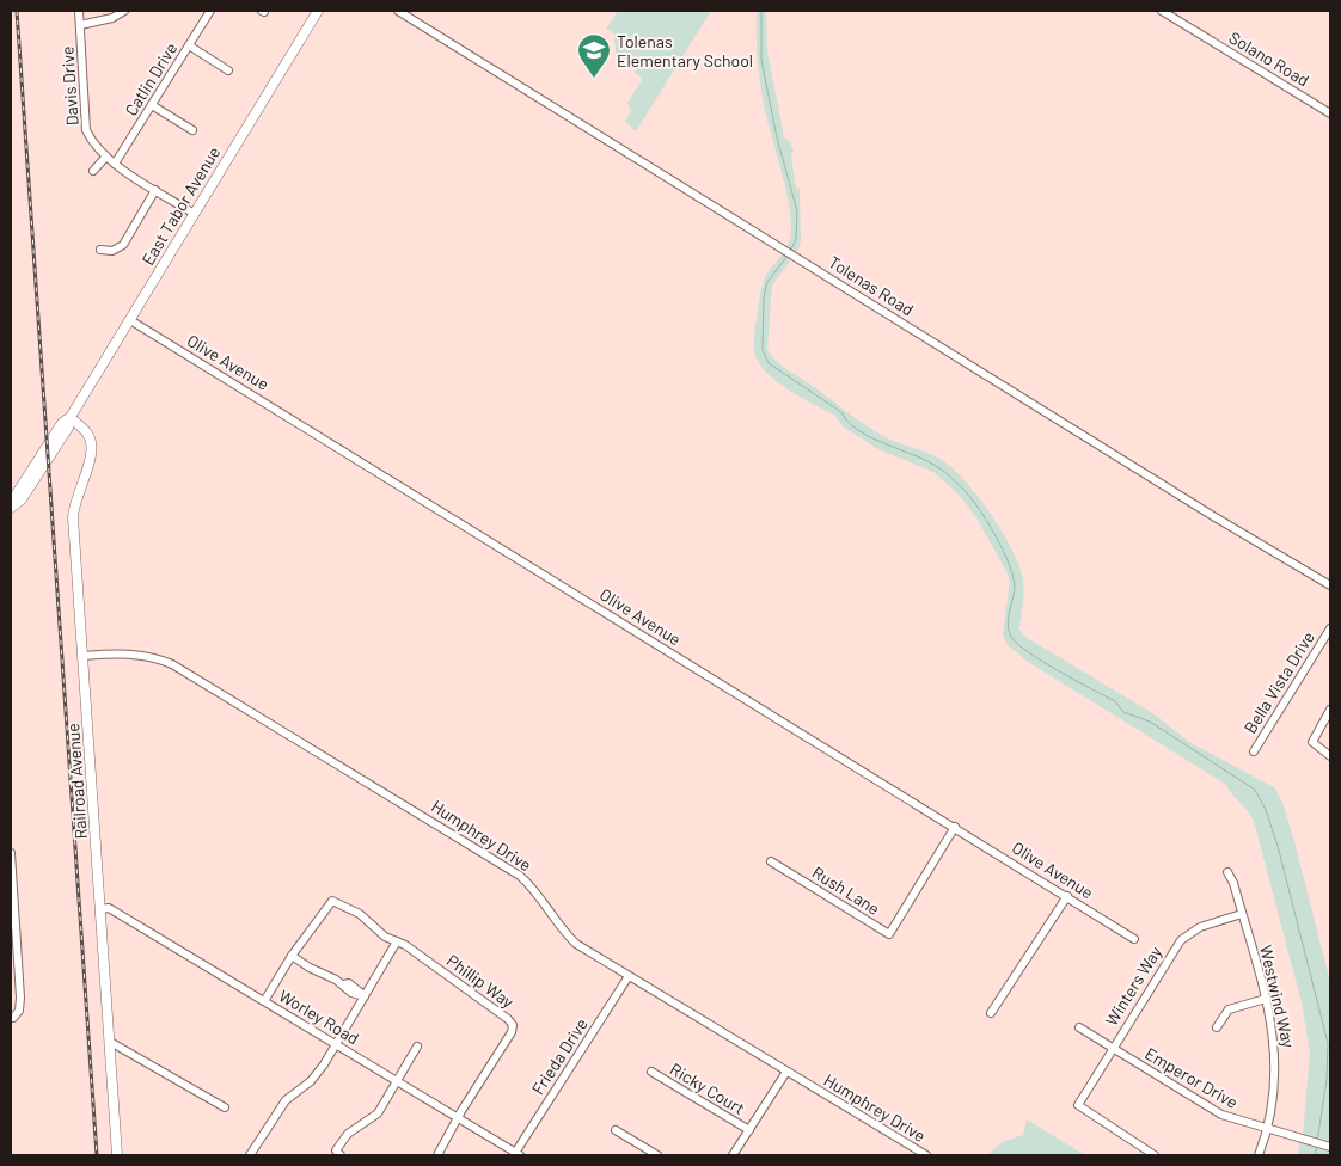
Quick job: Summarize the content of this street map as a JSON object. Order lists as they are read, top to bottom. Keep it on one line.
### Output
{"streets":{"main road":["East Tabor Avenue","Railroad Avenue"],"street":["Solano Road","Catlin Drive","Davis Drive","Tolenas Road","Olive Avenue","Bella Vista Drive","Humphrey Drive","Rush Lane","Phillip Way","Winters Way","Westwind Way","Worley Road","Frieda Drive","Emperor Drive","Ricky Court"]},"crossings":[["Catlin Drive","Davis Drive"],["Davis Drive","East Tabor Avenue"],["East Tabor Avenue","Olive Avenue"],["East Tabor Avenue","Railroad Avenue"],["Olive Avenue","Rush Lane"],["Railroad Avenue","Humphrey Drive"],["Railroad Avenue","Worley Road"],["Humphrey Drive","Frieda Drive"],["Phillip Way","Worley Road"],["Winters Way","Westwind Way"],["Winters Way","Emperor Drive"],["Westwind Way","Emperor Drive"],["Worley Road","Frieda Drive"]],"places":{"school or university":["Tolenas Elementary School"]}}
